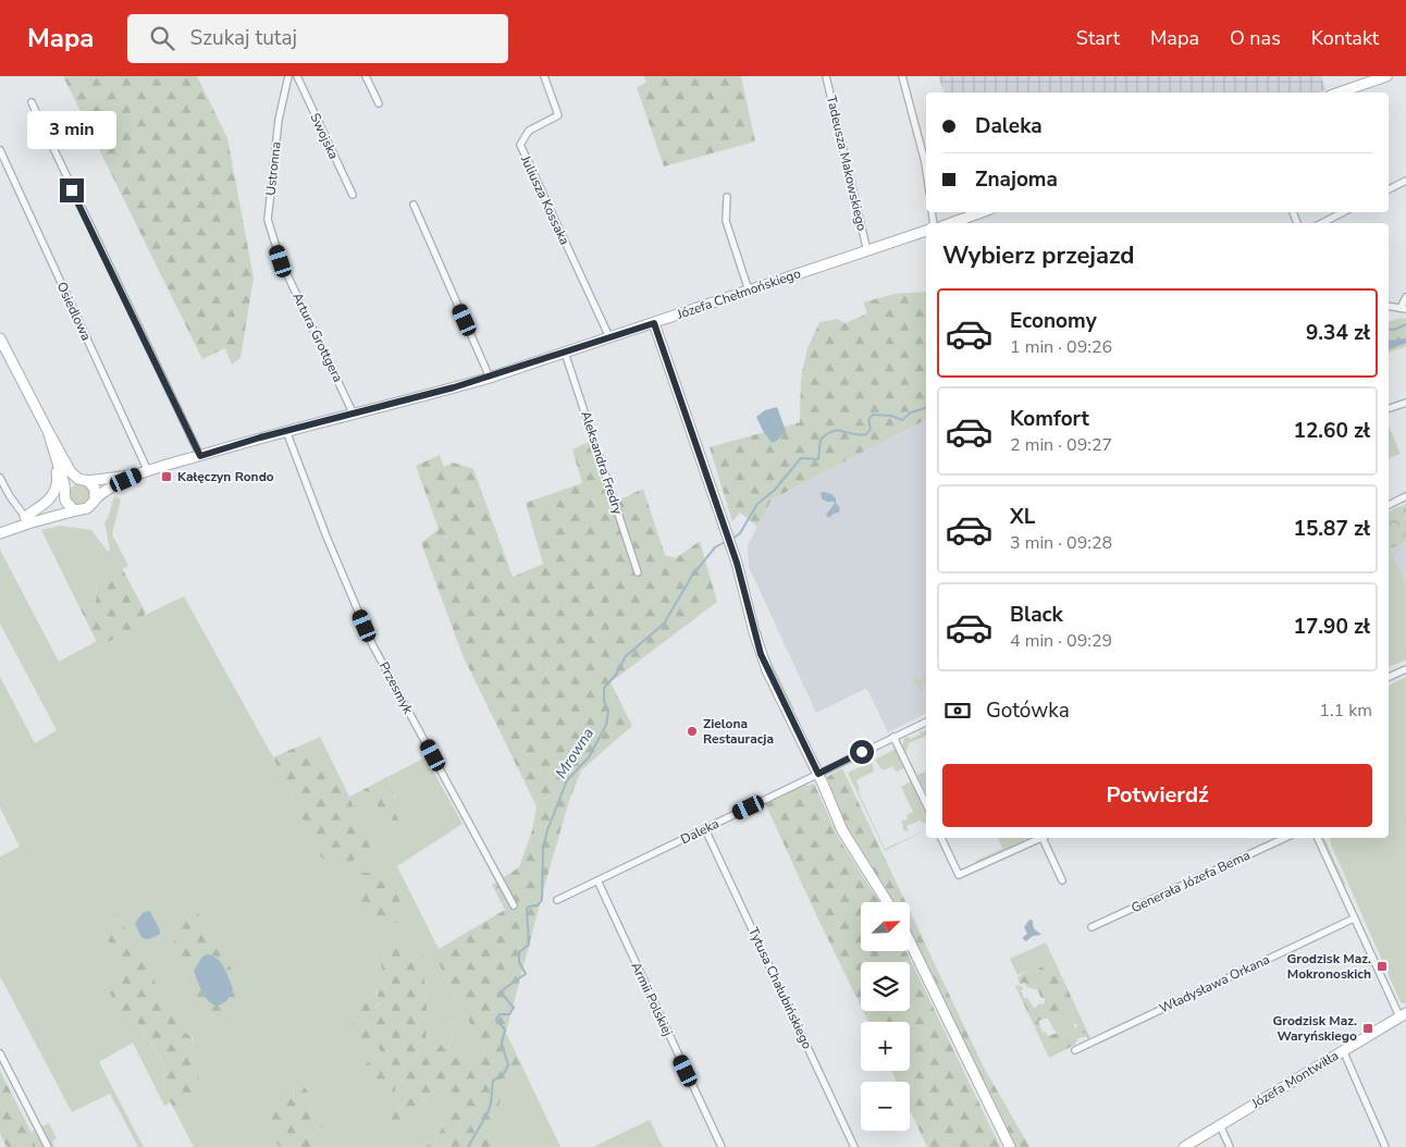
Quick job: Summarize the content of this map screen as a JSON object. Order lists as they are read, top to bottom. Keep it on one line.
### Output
{"streets":{"street":["Swojska","Tadeusza Makowskiego","Ustronna","Juliusza Kossaka","Józefa Chełmońskiego","Osiedlowa","Artura Grottgera","Aleksandra Fredry","Przesmyk","Daleka","Generała Józefa Bema","Władysława Orkana","Tytusa Chałubińskiego","Armii Polskiej","Józefa Montwiłła"]},"crossings":[["Tadeusza Makowskiego","Józefa Chełmońskiego"],["Ustronna","Artura Grottgera"],["Juliusza Kossaka","Józefa Chełmońskiego"],["Józefa Chełmońskiego","Osiedlowa"],["Józefa Chełmońskiego","Artura Grottgera"],["Józefa Chełmońskiego","Aleksandra Fredry"],["Józefa Chełmońskiego","Przesmyk"],["Daleka","Tytusa Chałubińskiego"],["Daleka","Armii Polskiej"]],"water":["Mrowna"],"places":{"transit":["Kałęczyn Rondo","Grodzisk Maz. Mokronoskich","Grodzisk Maz. Waryńskiego"],"other":["Zielona Restauracja"]},"north":"top right","page":{"header":"Mapa","search":"Szukaj tutaj","nav":["Start","Mapa","O nas","Kontakt"],"banner":["Daleka","Znajoma"],"bubble":"3 min","heading":"Wybierz przejazd","list":[{"name":"Economy","note":"1 min · 09:26","value":"9.34 zł"},{"name":"Komfort","note":"2 min · 09:27","value":"12.60 zł"},{"name":"XL","note":"3 min · 09:28","value":"15.87 zł"},{"name":"Black","note":"4 min · 09:29","value":"17.90 zł"}],"pay":["Gotówka","1.1 km"],"buttons":"Potwierdź","map_buttons":["+","−"]}}
